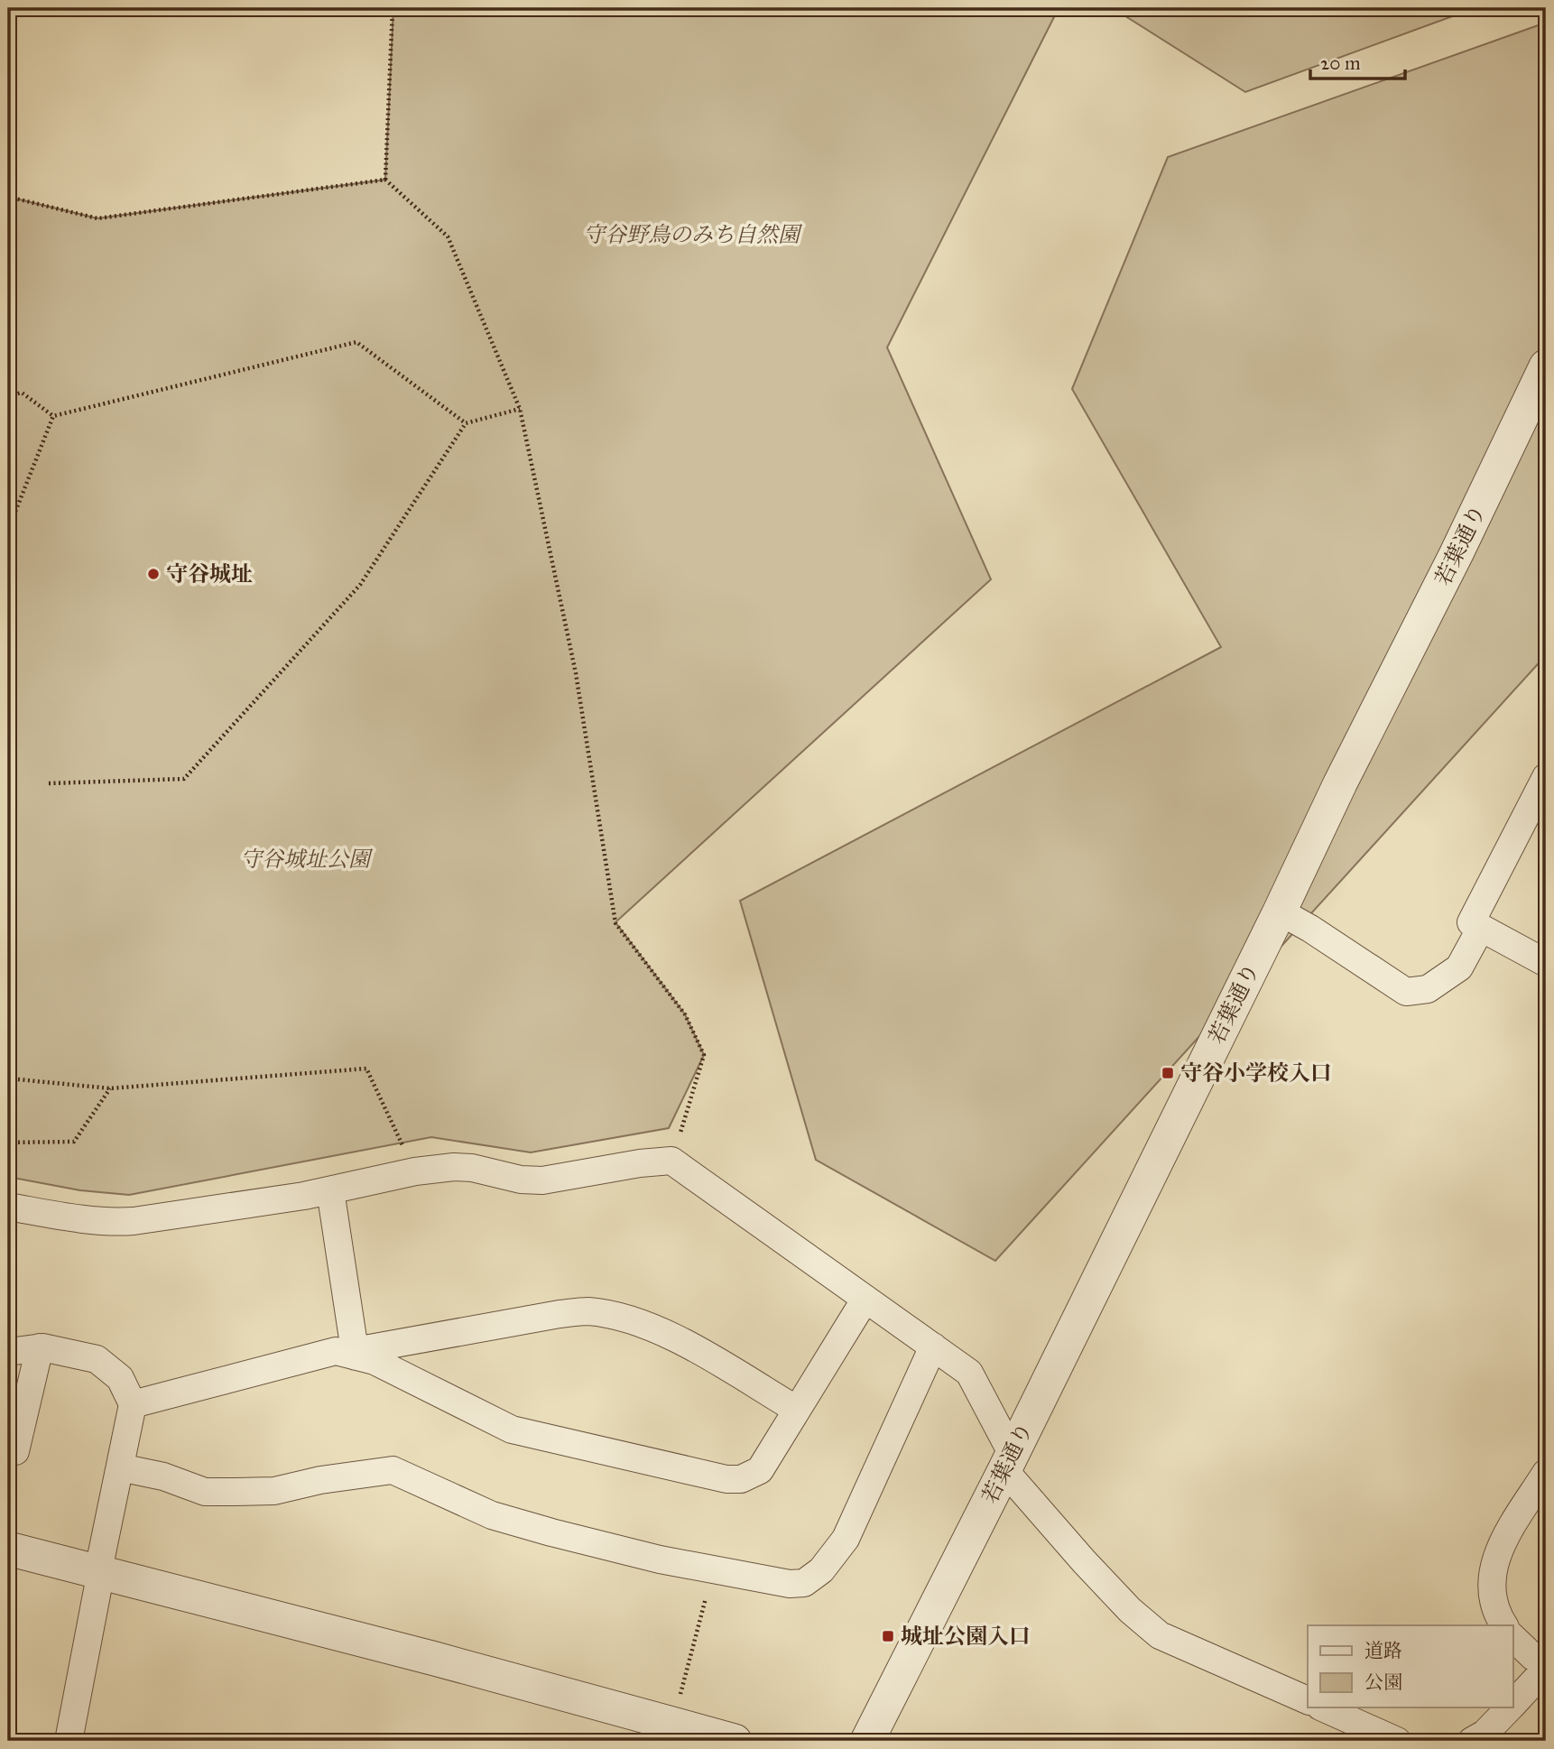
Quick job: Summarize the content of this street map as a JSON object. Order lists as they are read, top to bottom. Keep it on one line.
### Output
{"streets":{"street":["若葉通り"]},"parks":["守谷野鳥のみち自然園","守谷城址公園"],"places":{"other":["守谷城址"],"transit":["守谷小学校入口","城址公園入口"]},"legend":["道路","公園"],"scale_bar":"20 m"}
